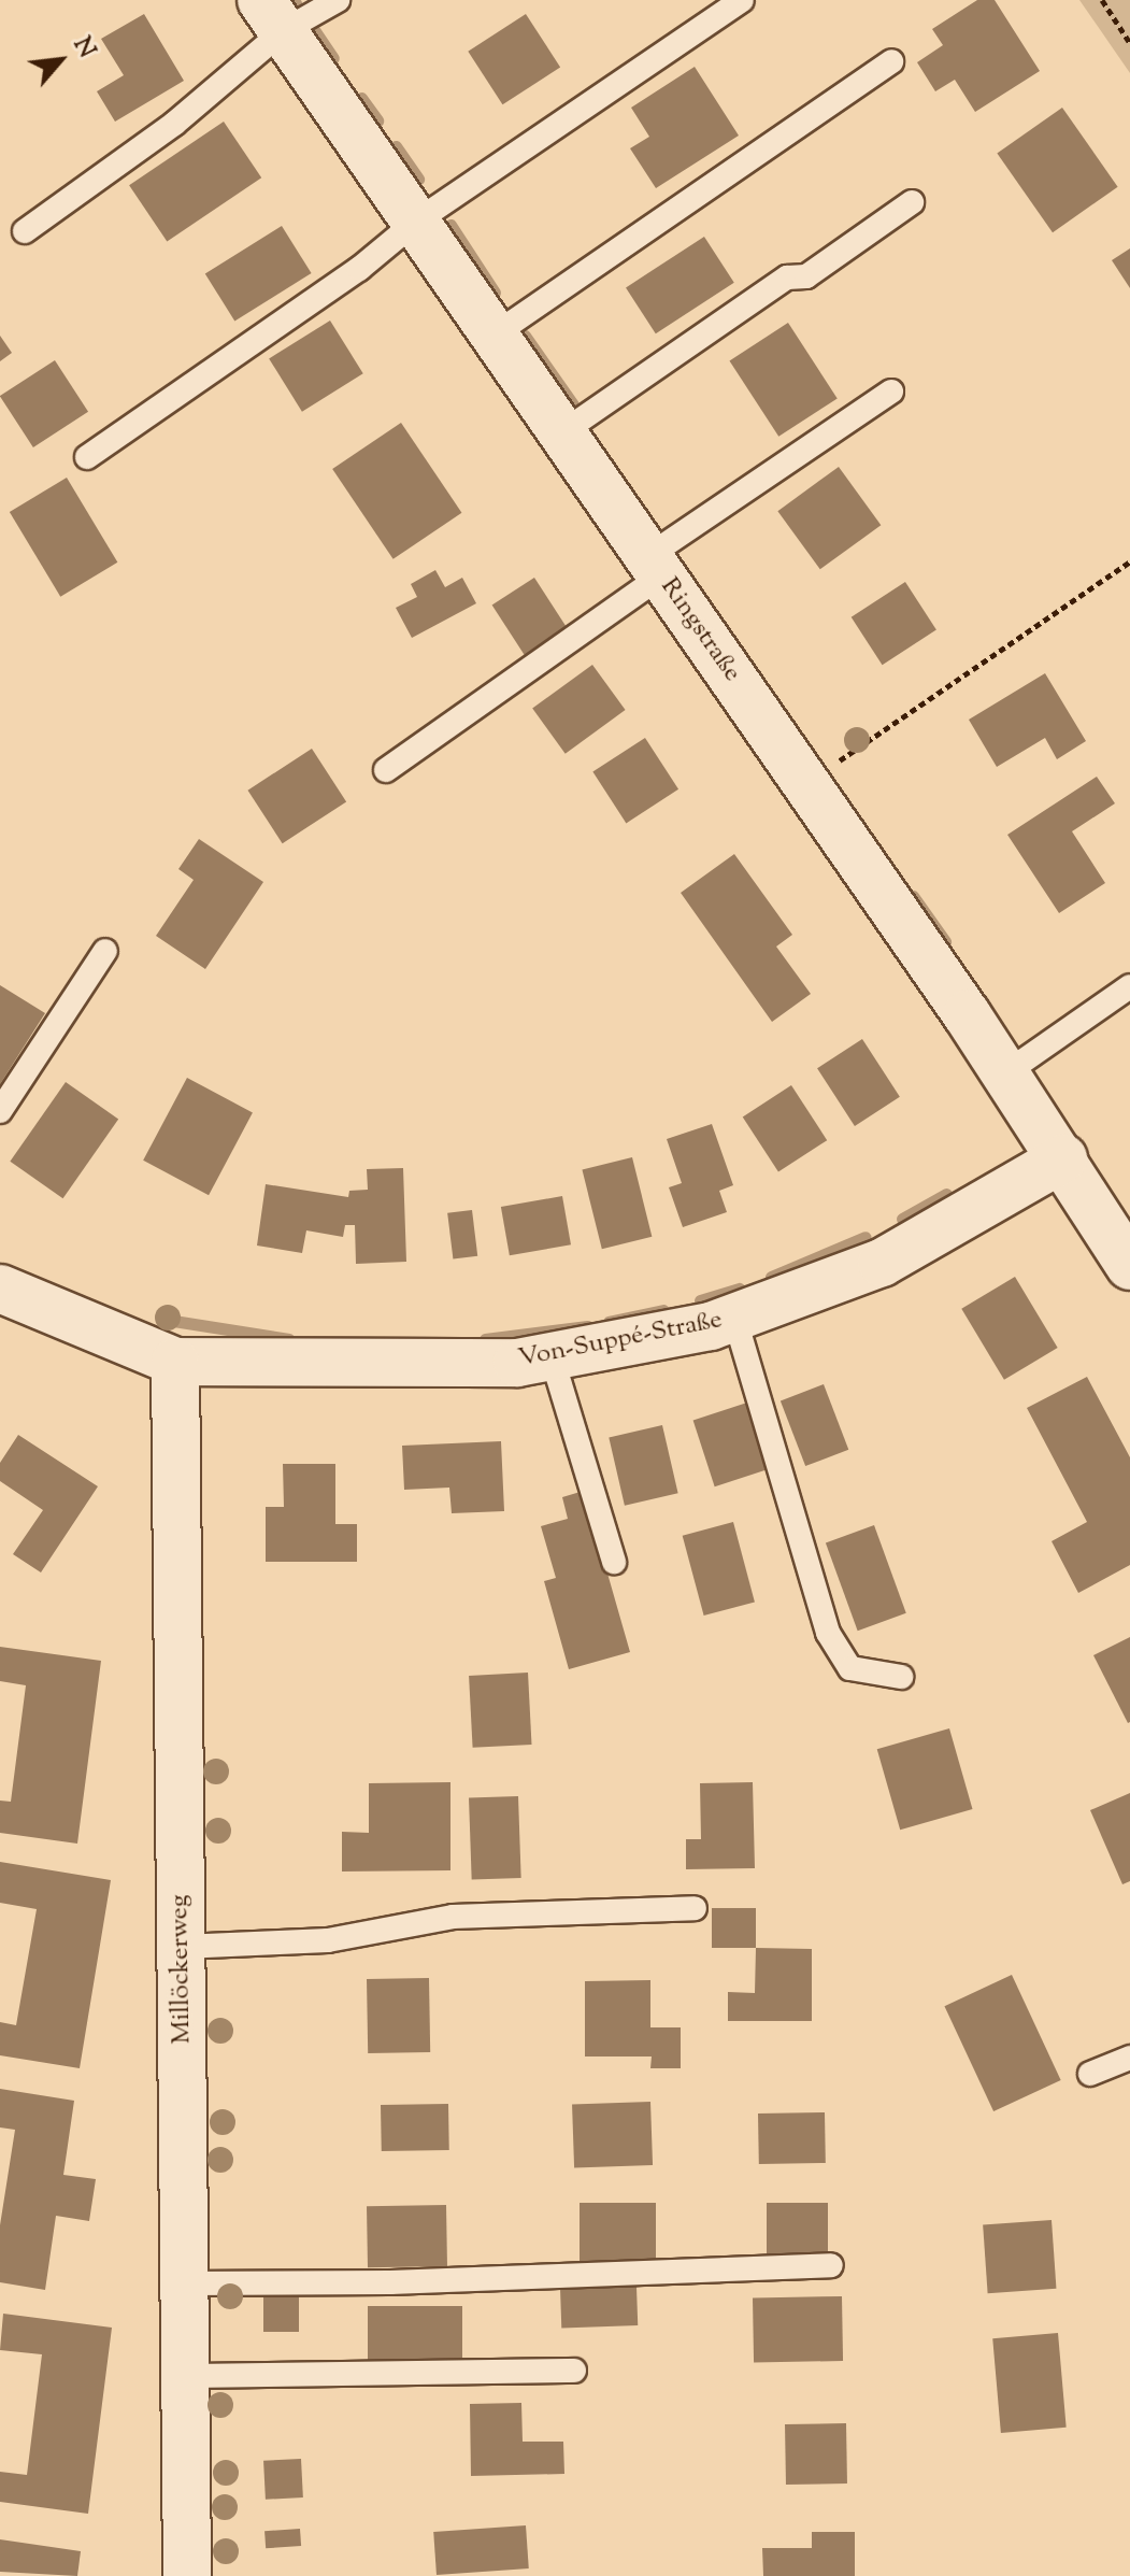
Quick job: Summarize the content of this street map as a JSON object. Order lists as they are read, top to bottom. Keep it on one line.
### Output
{"streets":{"street":["Ringstraße","Von-Suppé-Straße","Millöckerweg"]},"crossings":[["Ringstraße","Von-Suppé-Straße"],["Von-Suppé-Straße","Millöckerweg"]],"north":"top right"}
